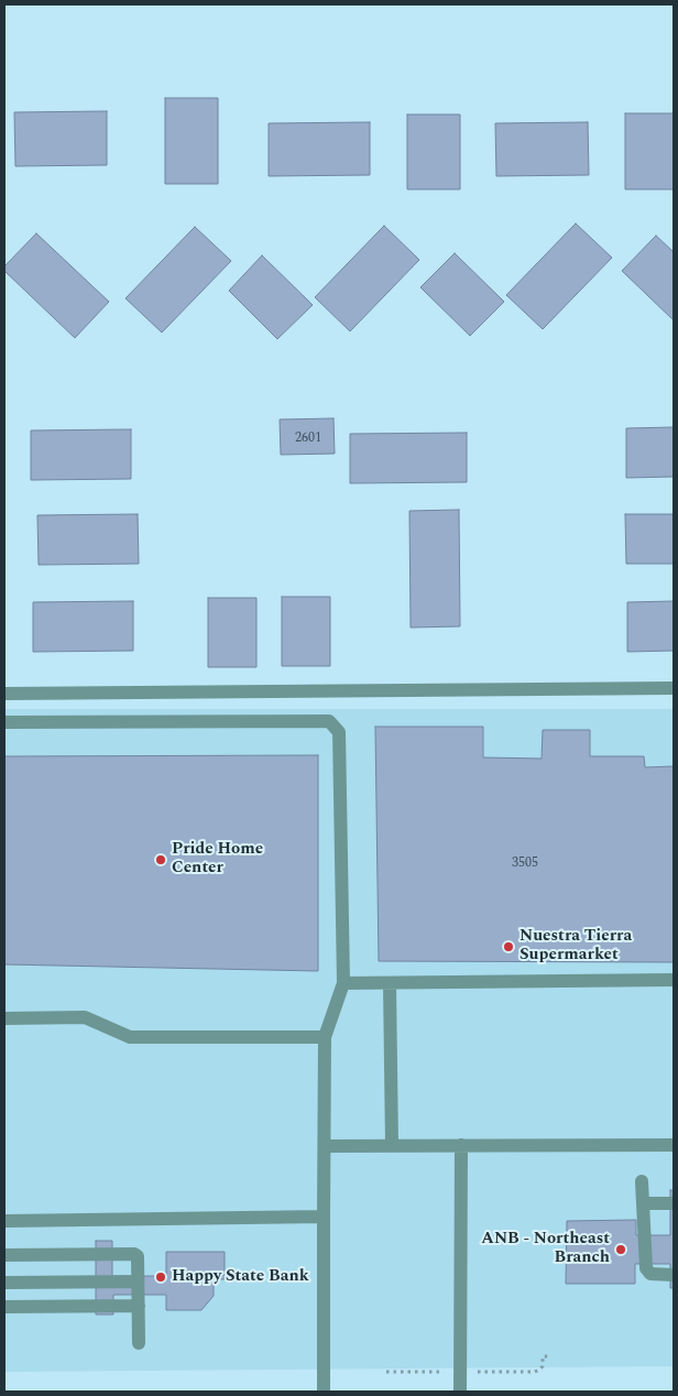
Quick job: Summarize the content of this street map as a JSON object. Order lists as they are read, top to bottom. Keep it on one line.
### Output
{"places":["Pride Home Center","Nuestra Tierra Supermarket","ANB - Northeast Branch","Happy State Bank"],"house_numbers":["2601","3505"]}
